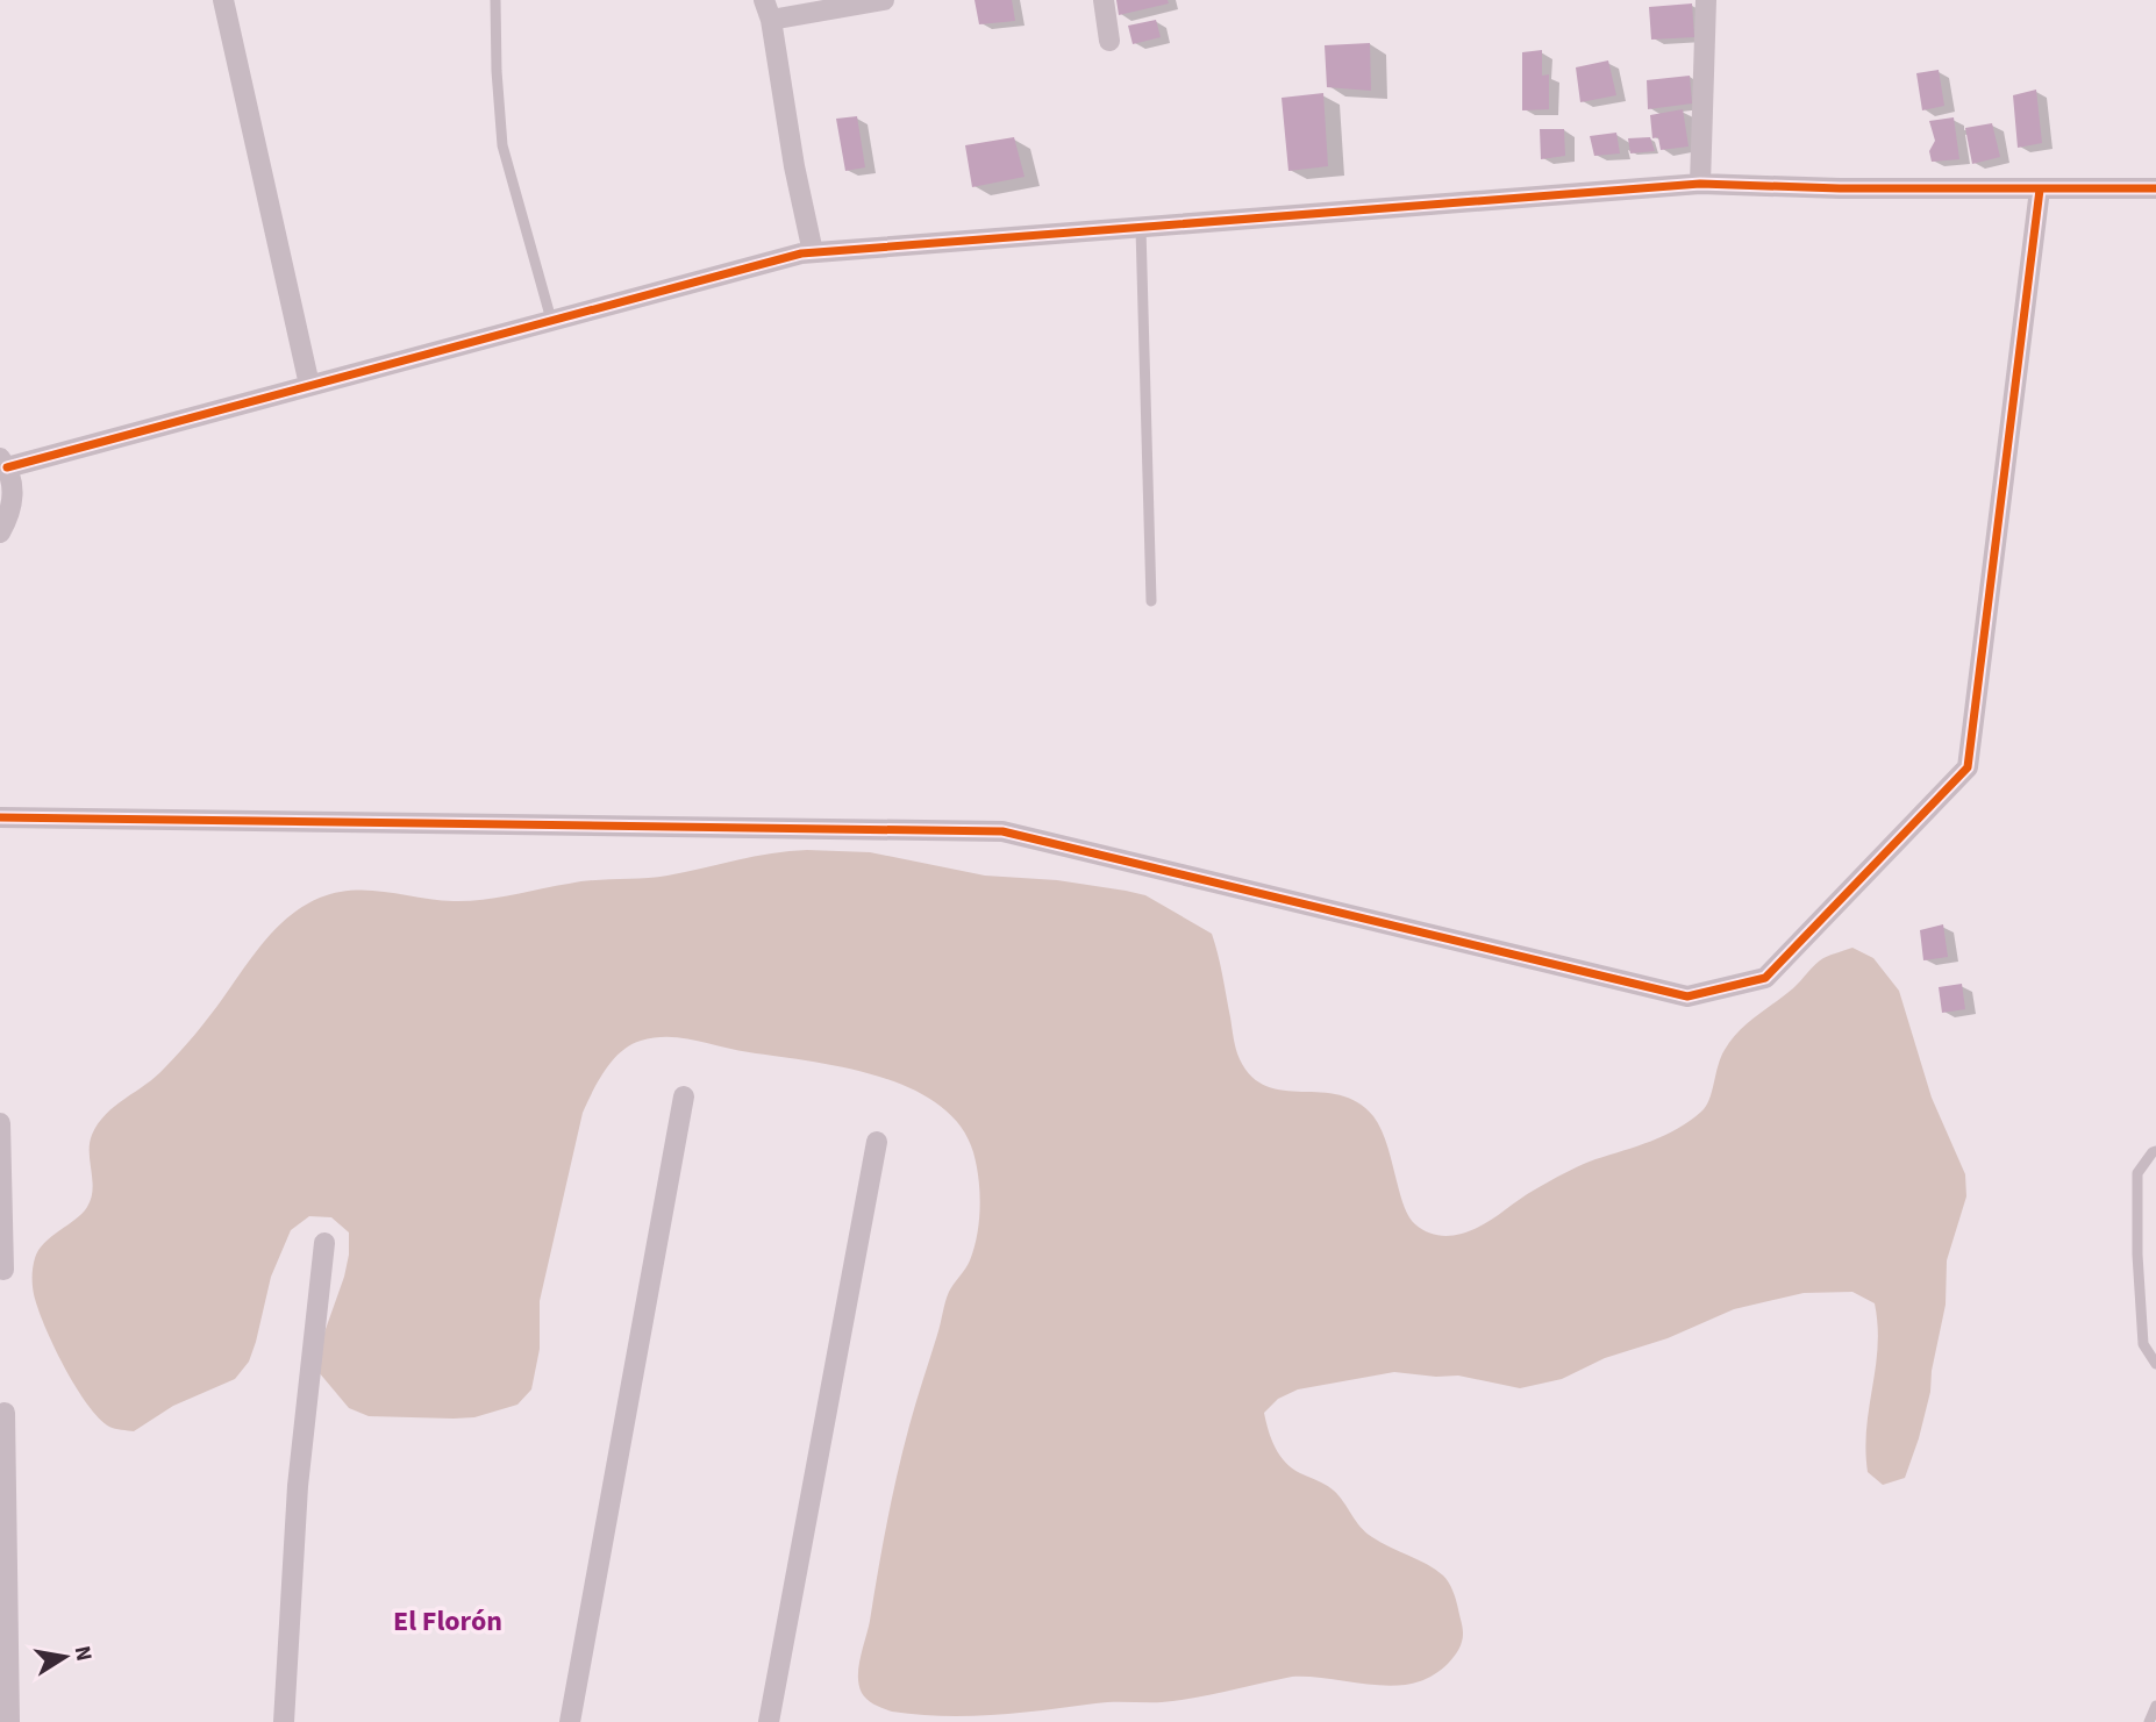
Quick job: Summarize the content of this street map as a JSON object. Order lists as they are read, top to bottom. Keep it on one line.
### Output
{"districts":["El Florón"],"north":"right"}
